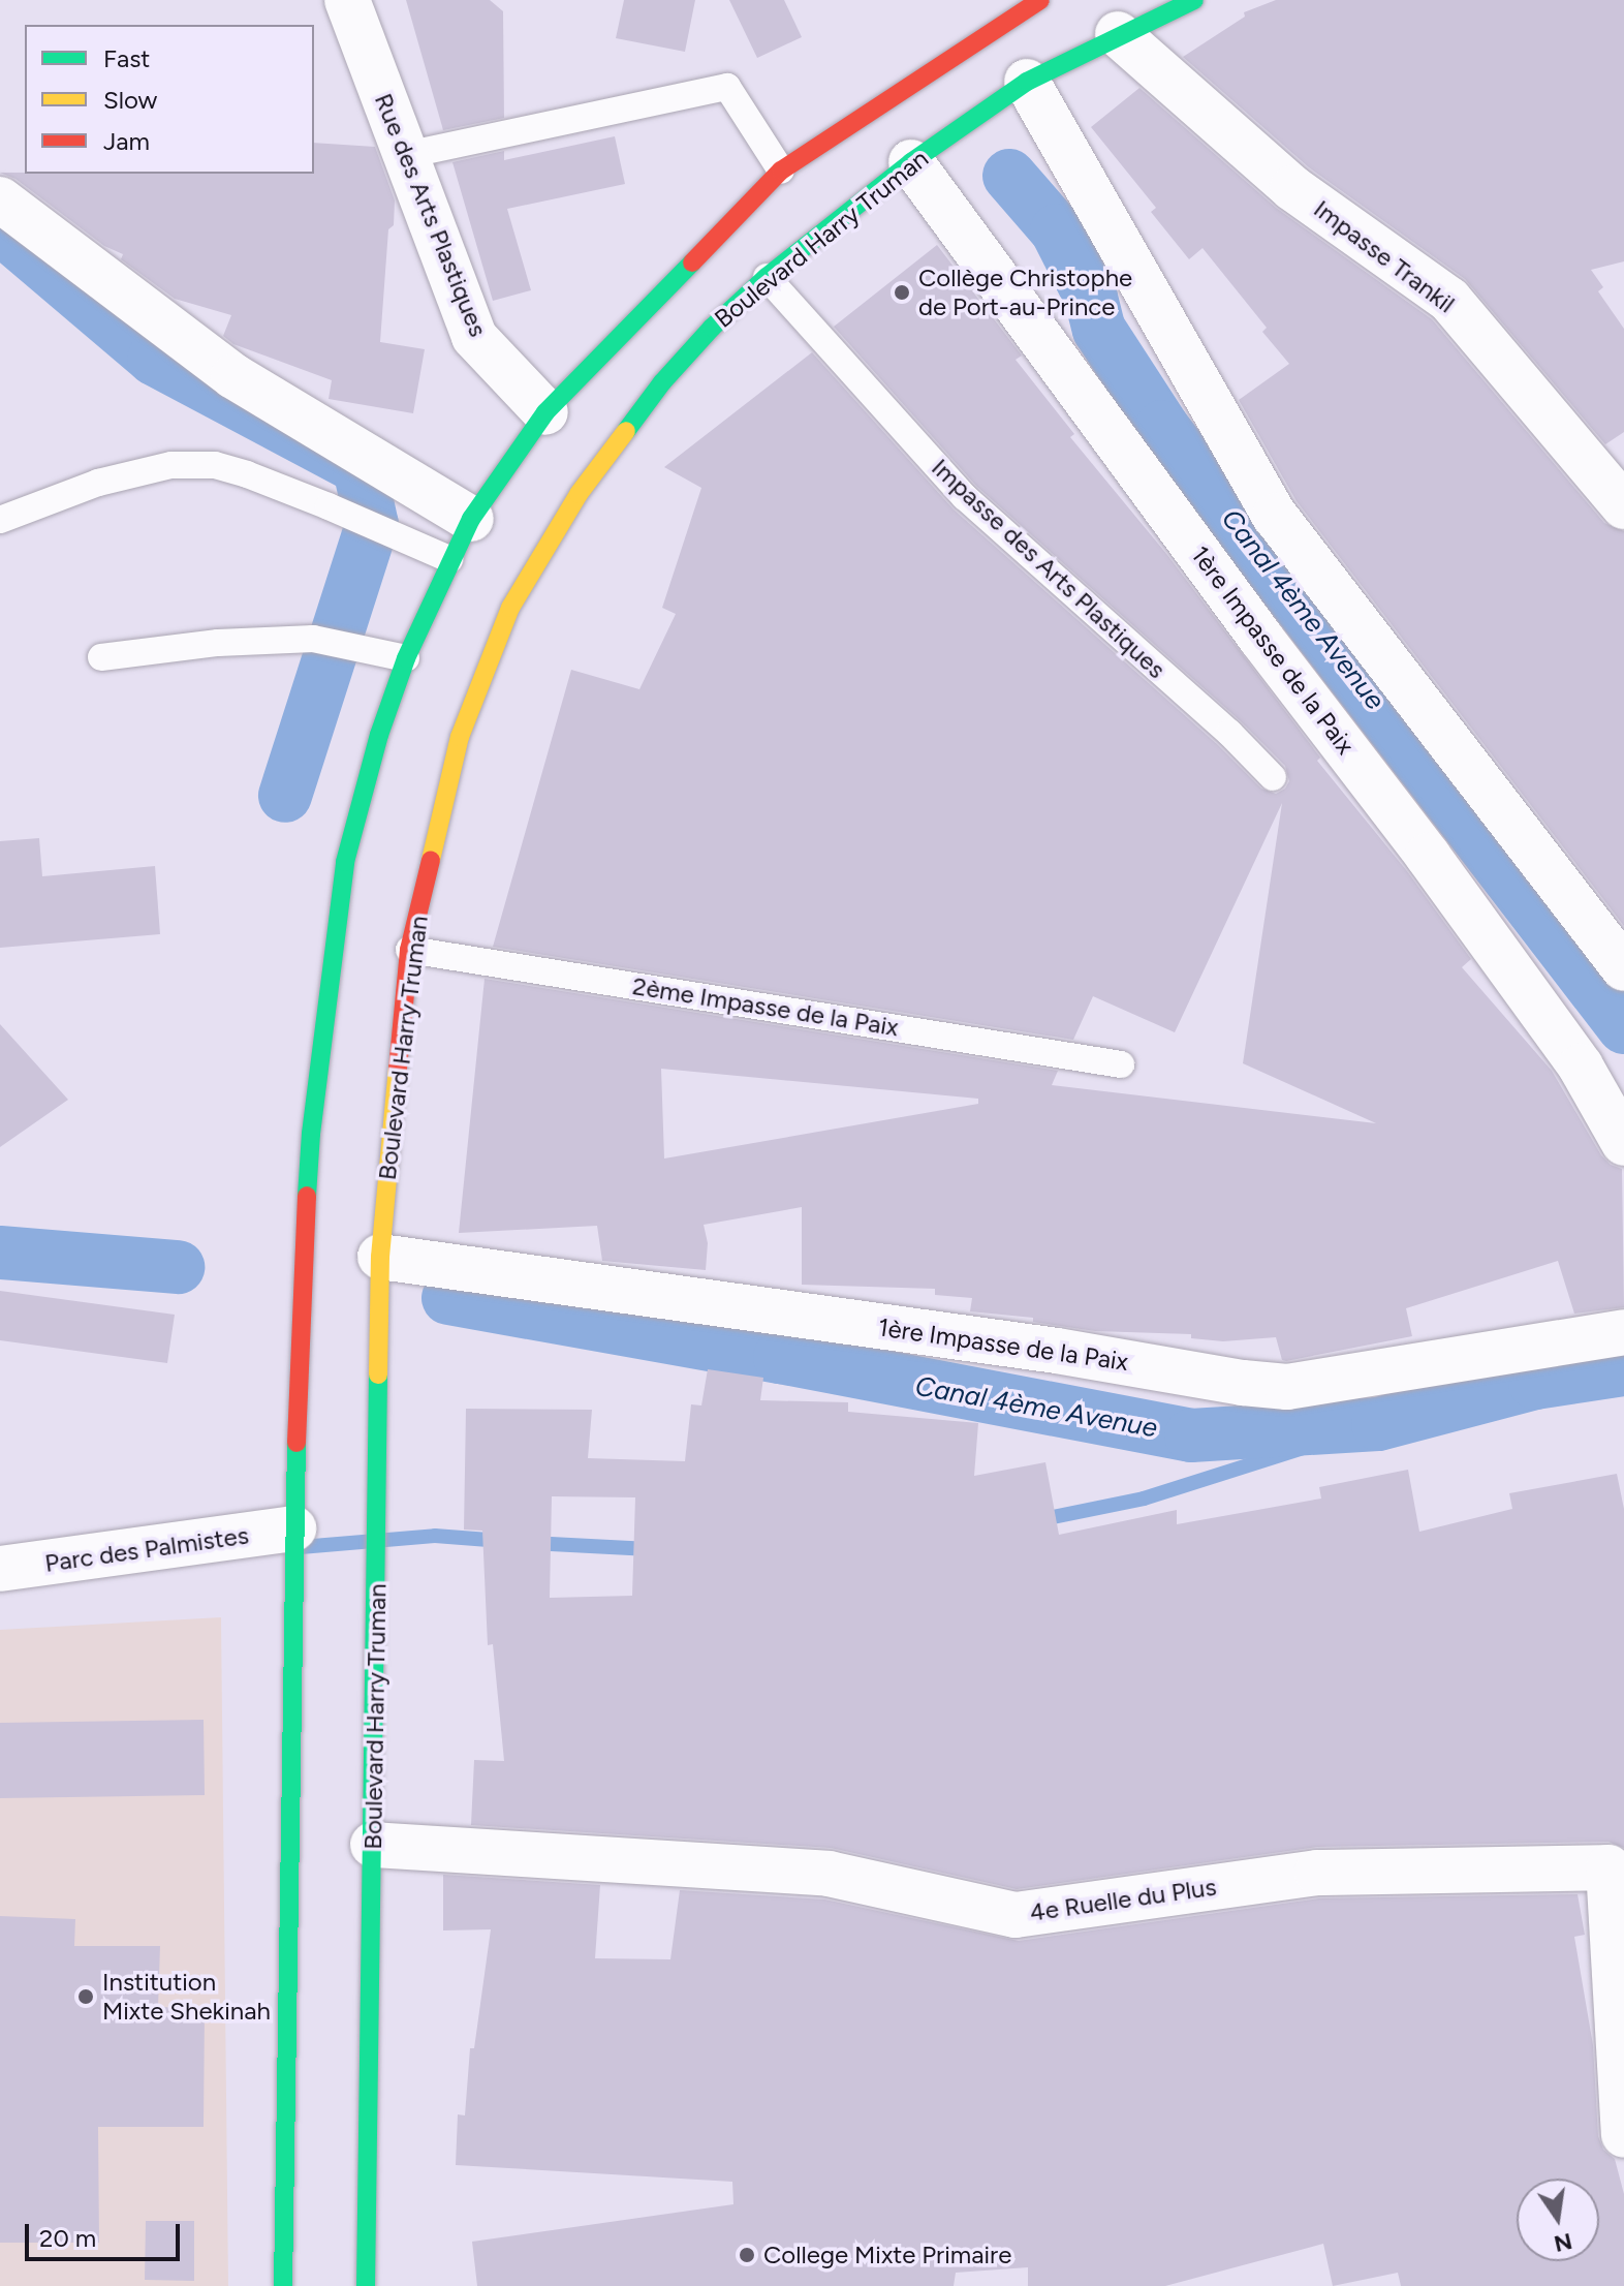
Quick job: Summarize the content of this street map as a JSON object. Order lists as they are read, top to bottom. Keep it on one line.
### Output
{"streets":{"main road":["Boulevard Harry Truman"],"street":["Rue des Arts Plastiques","Impasse Trankil","1ère Impasse de la Paix","Parc des Palmistes","4e Ruelle du Plus"],"lane":["Impasse des Arts Plastiques","2ème Impasse de la Paix"]},"crossings":[["Boulevard Harry Truman","Impasse Trankil"],["Boulevard Harry Truman","Impasse des Arts Plastiques"],["Boulevard Harry Truman","1ère Impasse de la Paix"],["Boulevard Harry Truman","2ème Impasse de la Paix"],["Boulevard Harry Truman","4e Ruelle du Plus"]],"water":["Canal 4ème Avenue"],"places":["Collège Christophe de Port-au-Prince","Institution Mixte Shekinah","College Mixte Primaire"],"legend":["Fast","Slow","Jam"],"scale_bar":"20 m","north":"bottom"}
